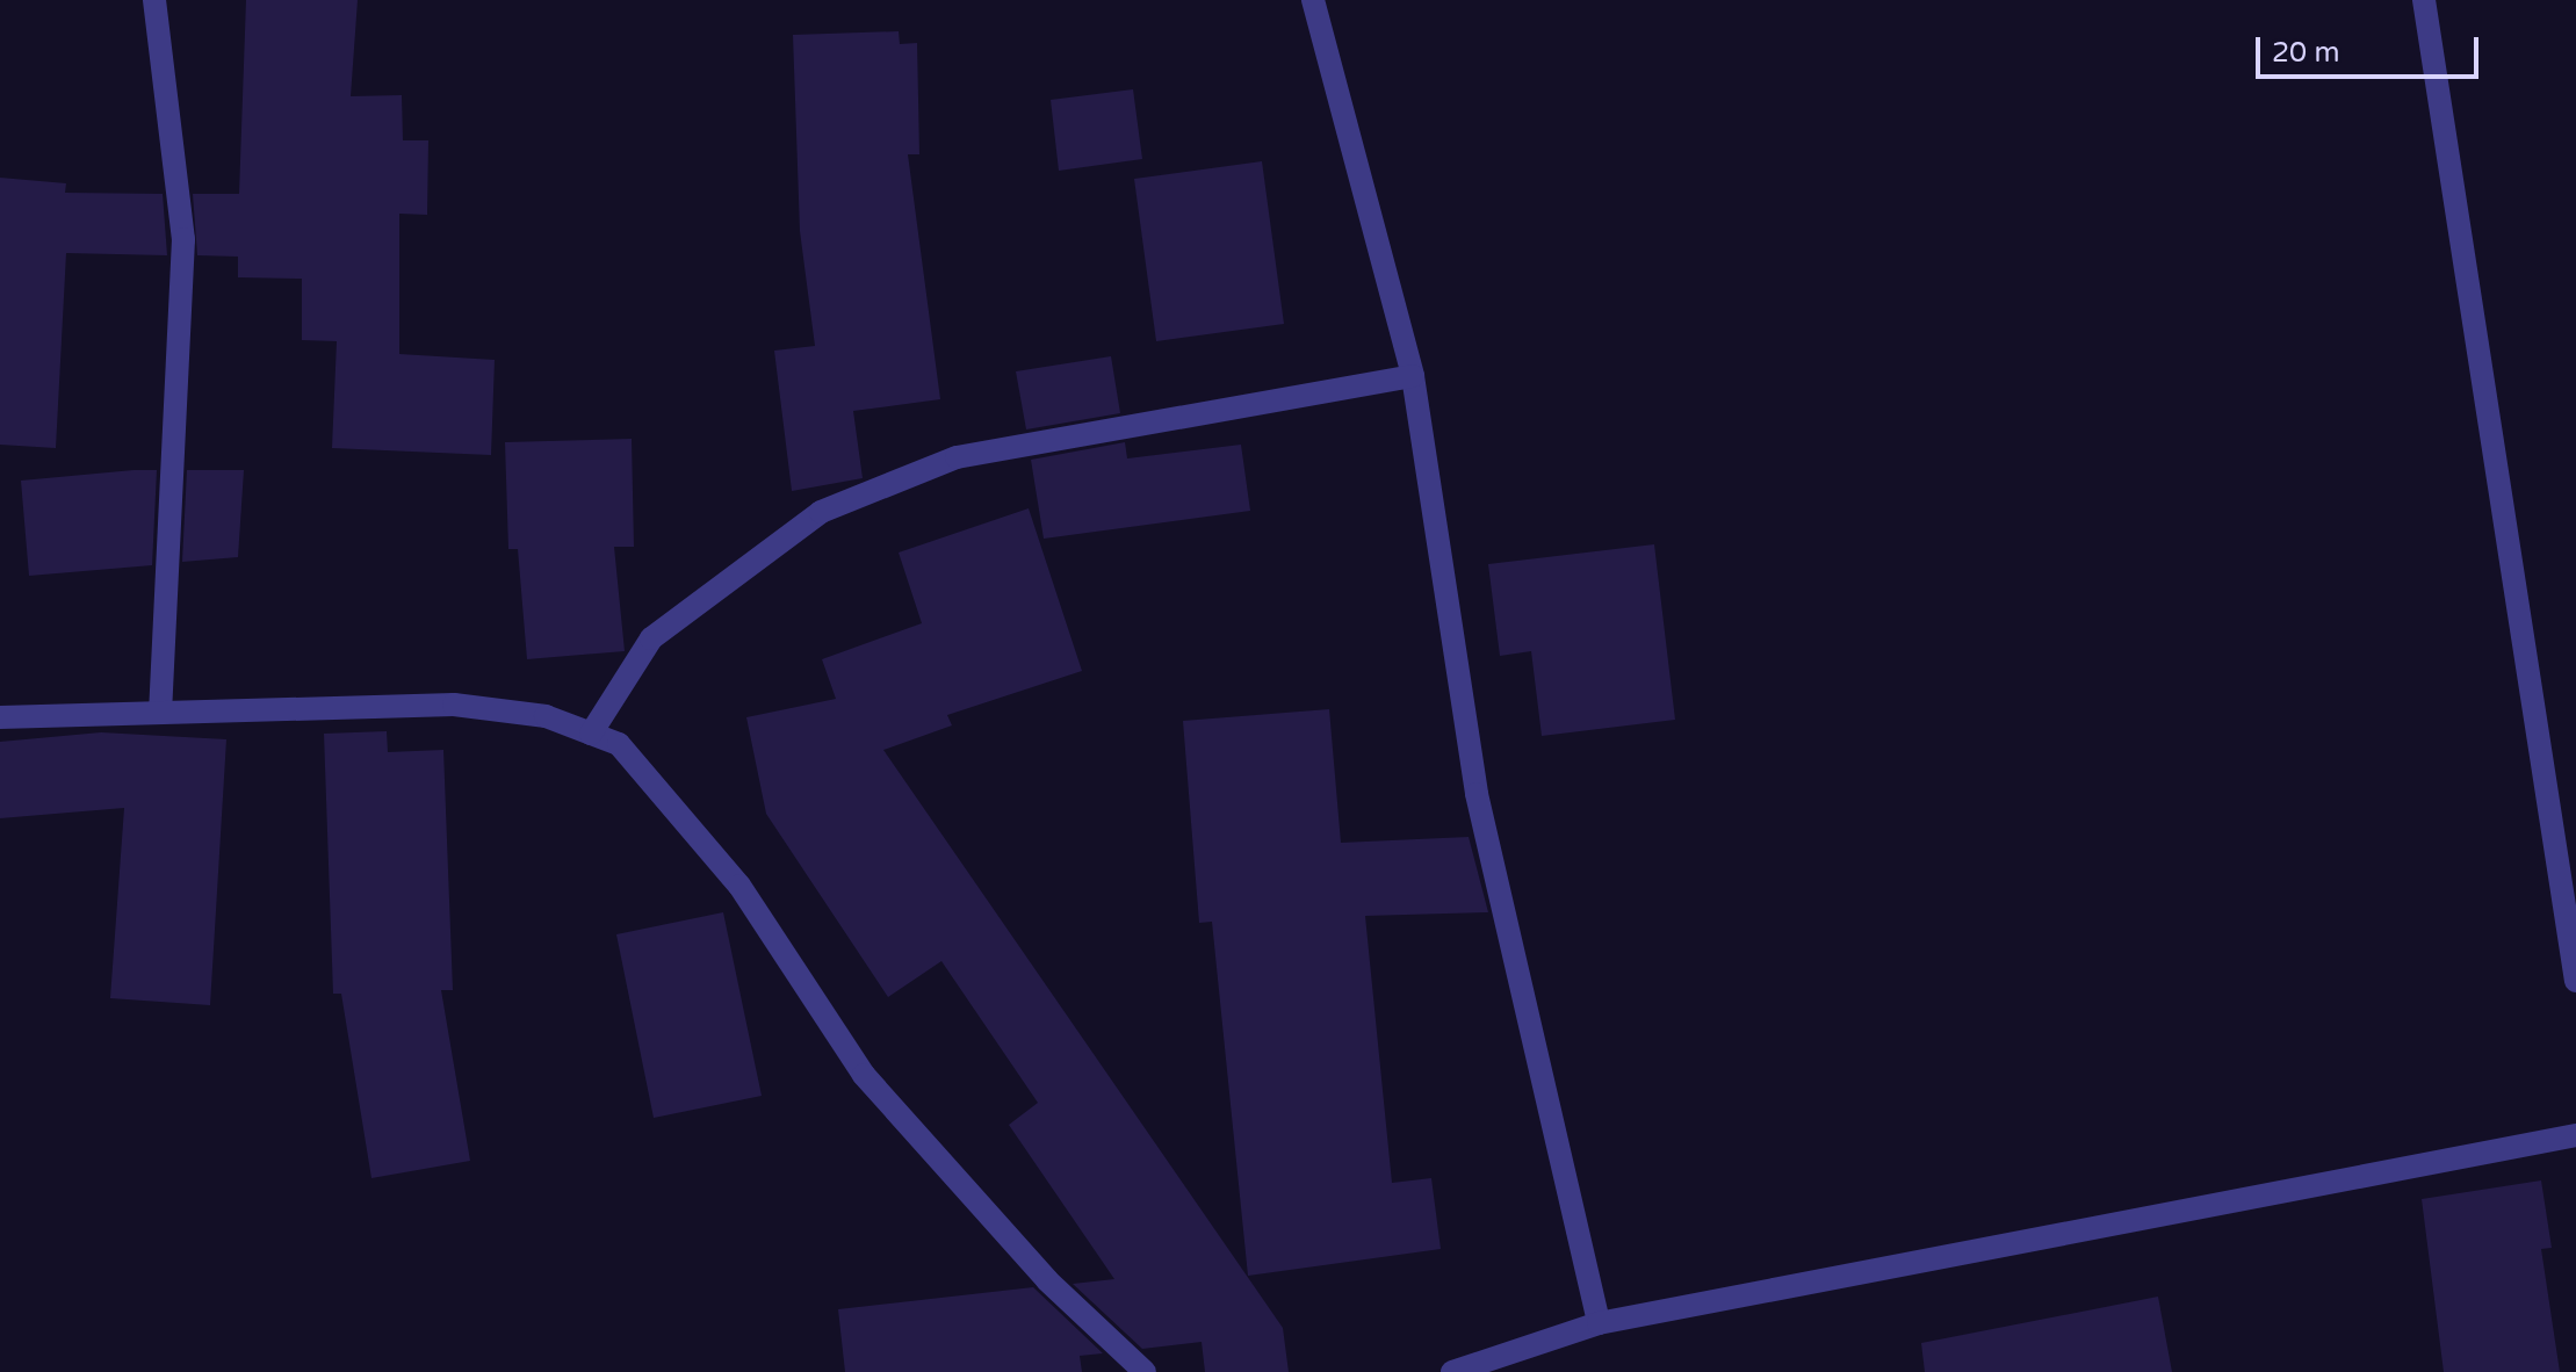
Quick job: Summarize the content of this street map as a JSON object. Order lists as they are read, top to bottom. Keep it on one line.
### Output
{"scale_bar":"20 m"}
